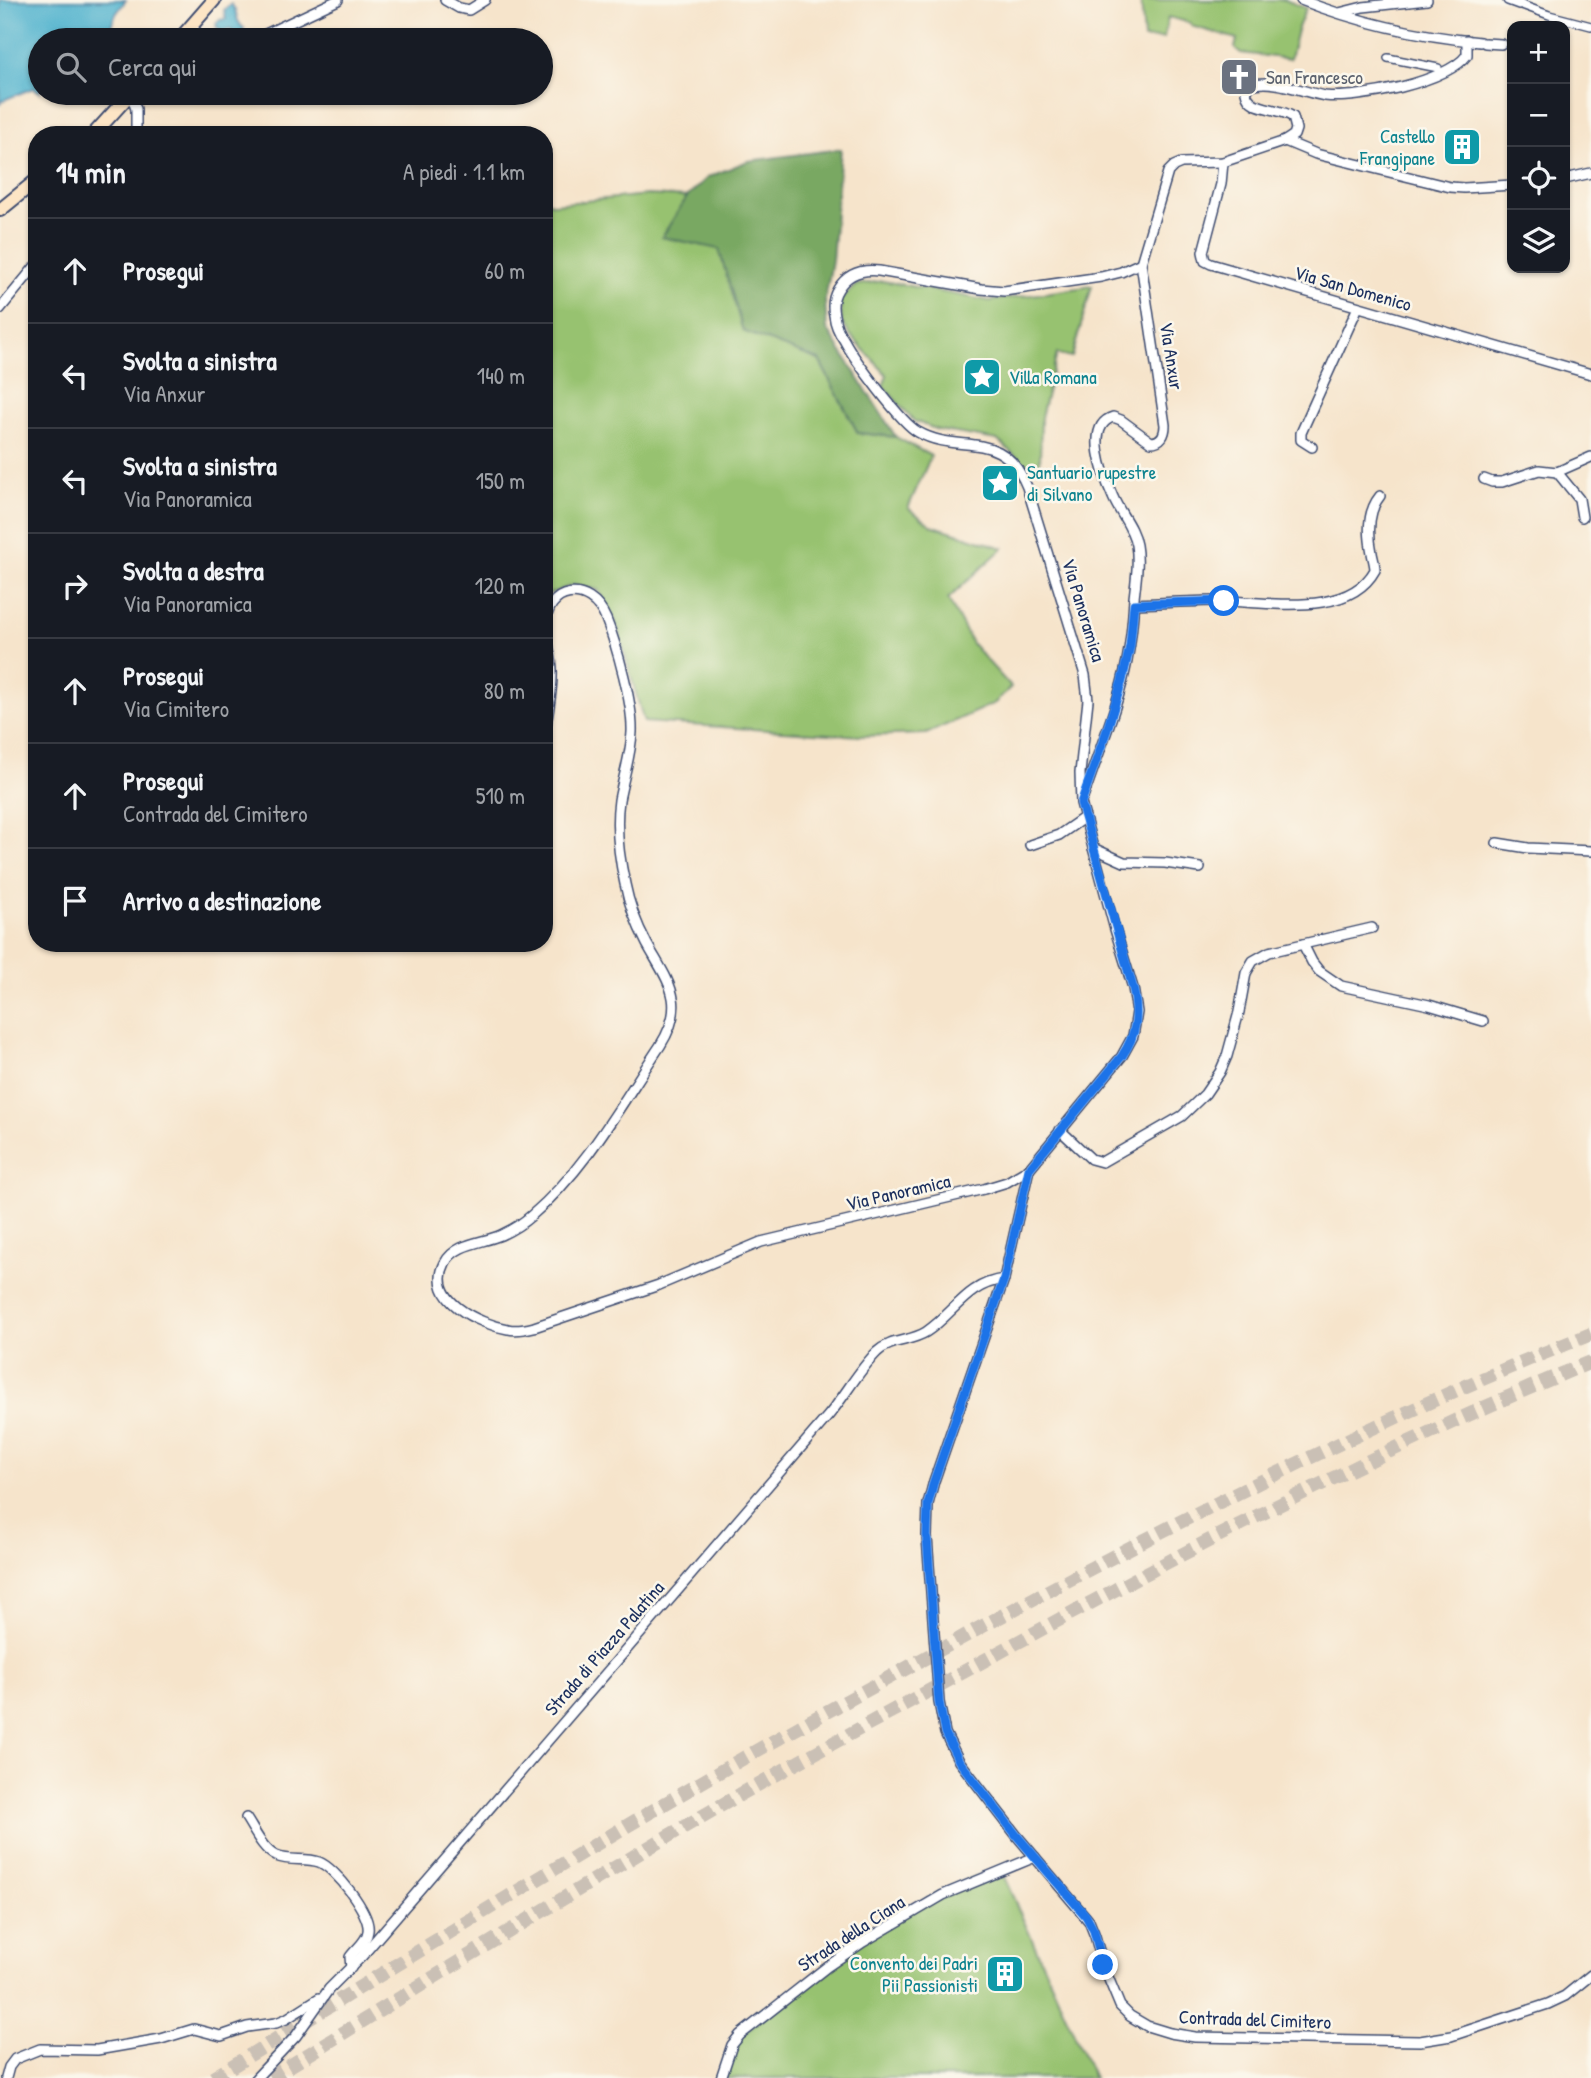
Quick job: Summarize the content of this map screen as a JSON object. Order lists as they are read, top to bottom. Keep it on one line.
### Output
{"streets":{"street":["Via San Domenico","Via Anxur","Via Panoramica","Strada di Piazza Palatina","Strada della Ciana","Contrada del Cimitero"]},"crossings":[["Via San Domenico","Via Anxur"],["Via Anxur","Via Panoramica"],["Via Panoramica","Contrada del Cimitero"],["Strada di Piazza Palatina","Contrada del Cimitero"],["Strada della Ciana","Contrada del Cimitero"]],"places":{"church":["San Francesco"],"building":["Castello Frangipane","Convento dei Padri Pii Passionisti"],"place":["Villa Romana","Santuario rupestre di Silvano"]},"page":{"map_buttons":["+","−"],"search":"Cerca qui","heading":["14 min","A piedi · 1.1 km"],"list":[["Prosegui","60 m"],["Svolta a sinistra","Via Anxur","140 m"],["Svolta a sinistra","Via Panoramica","150 m"],["Svolta a destra","Via Panoramica","120 m"],["Prosegui","Via Cimitero","80 m"],["Prosegui","Contrada del Cimitero","510 m"],"Arrivo a destinazione"]}}
